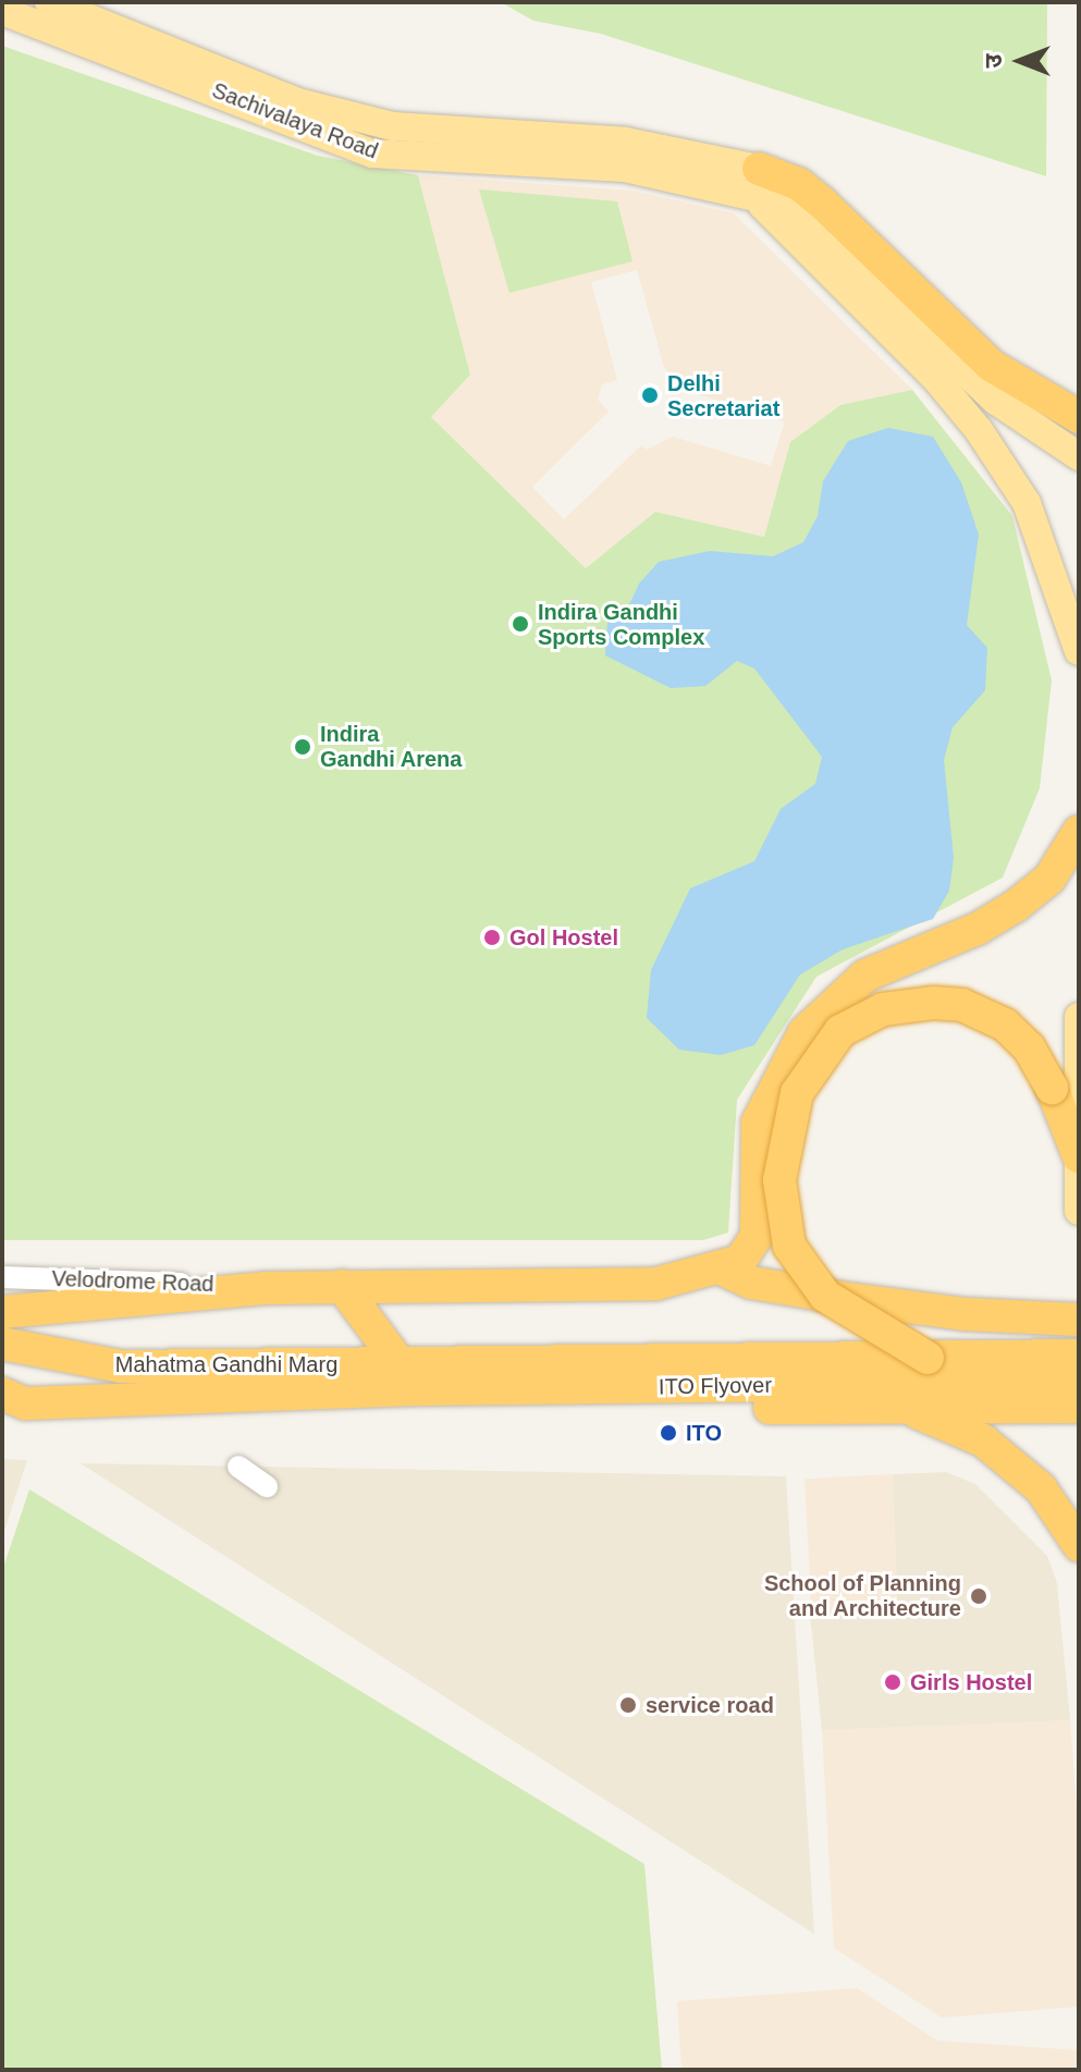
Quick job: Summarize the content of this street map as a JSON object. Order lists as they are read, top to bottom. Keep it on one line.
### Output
{"streets":{"highway":["Mahatma Gandhi Marg","ITO Flyover"],"main road":["Sachivalaya Road"],"street":["Velodrome Road"]},"crossings":[["Mahatma Gandhi Marg","ITO Flyover"]],"places":["Delhi Secretariat","Indira Gandhi Sports Complex","Indira Gandhi Arena","Gol Hostel","ITO","School of Planning and Architecture","Girls Hostel","service road"],"north":"left"}
